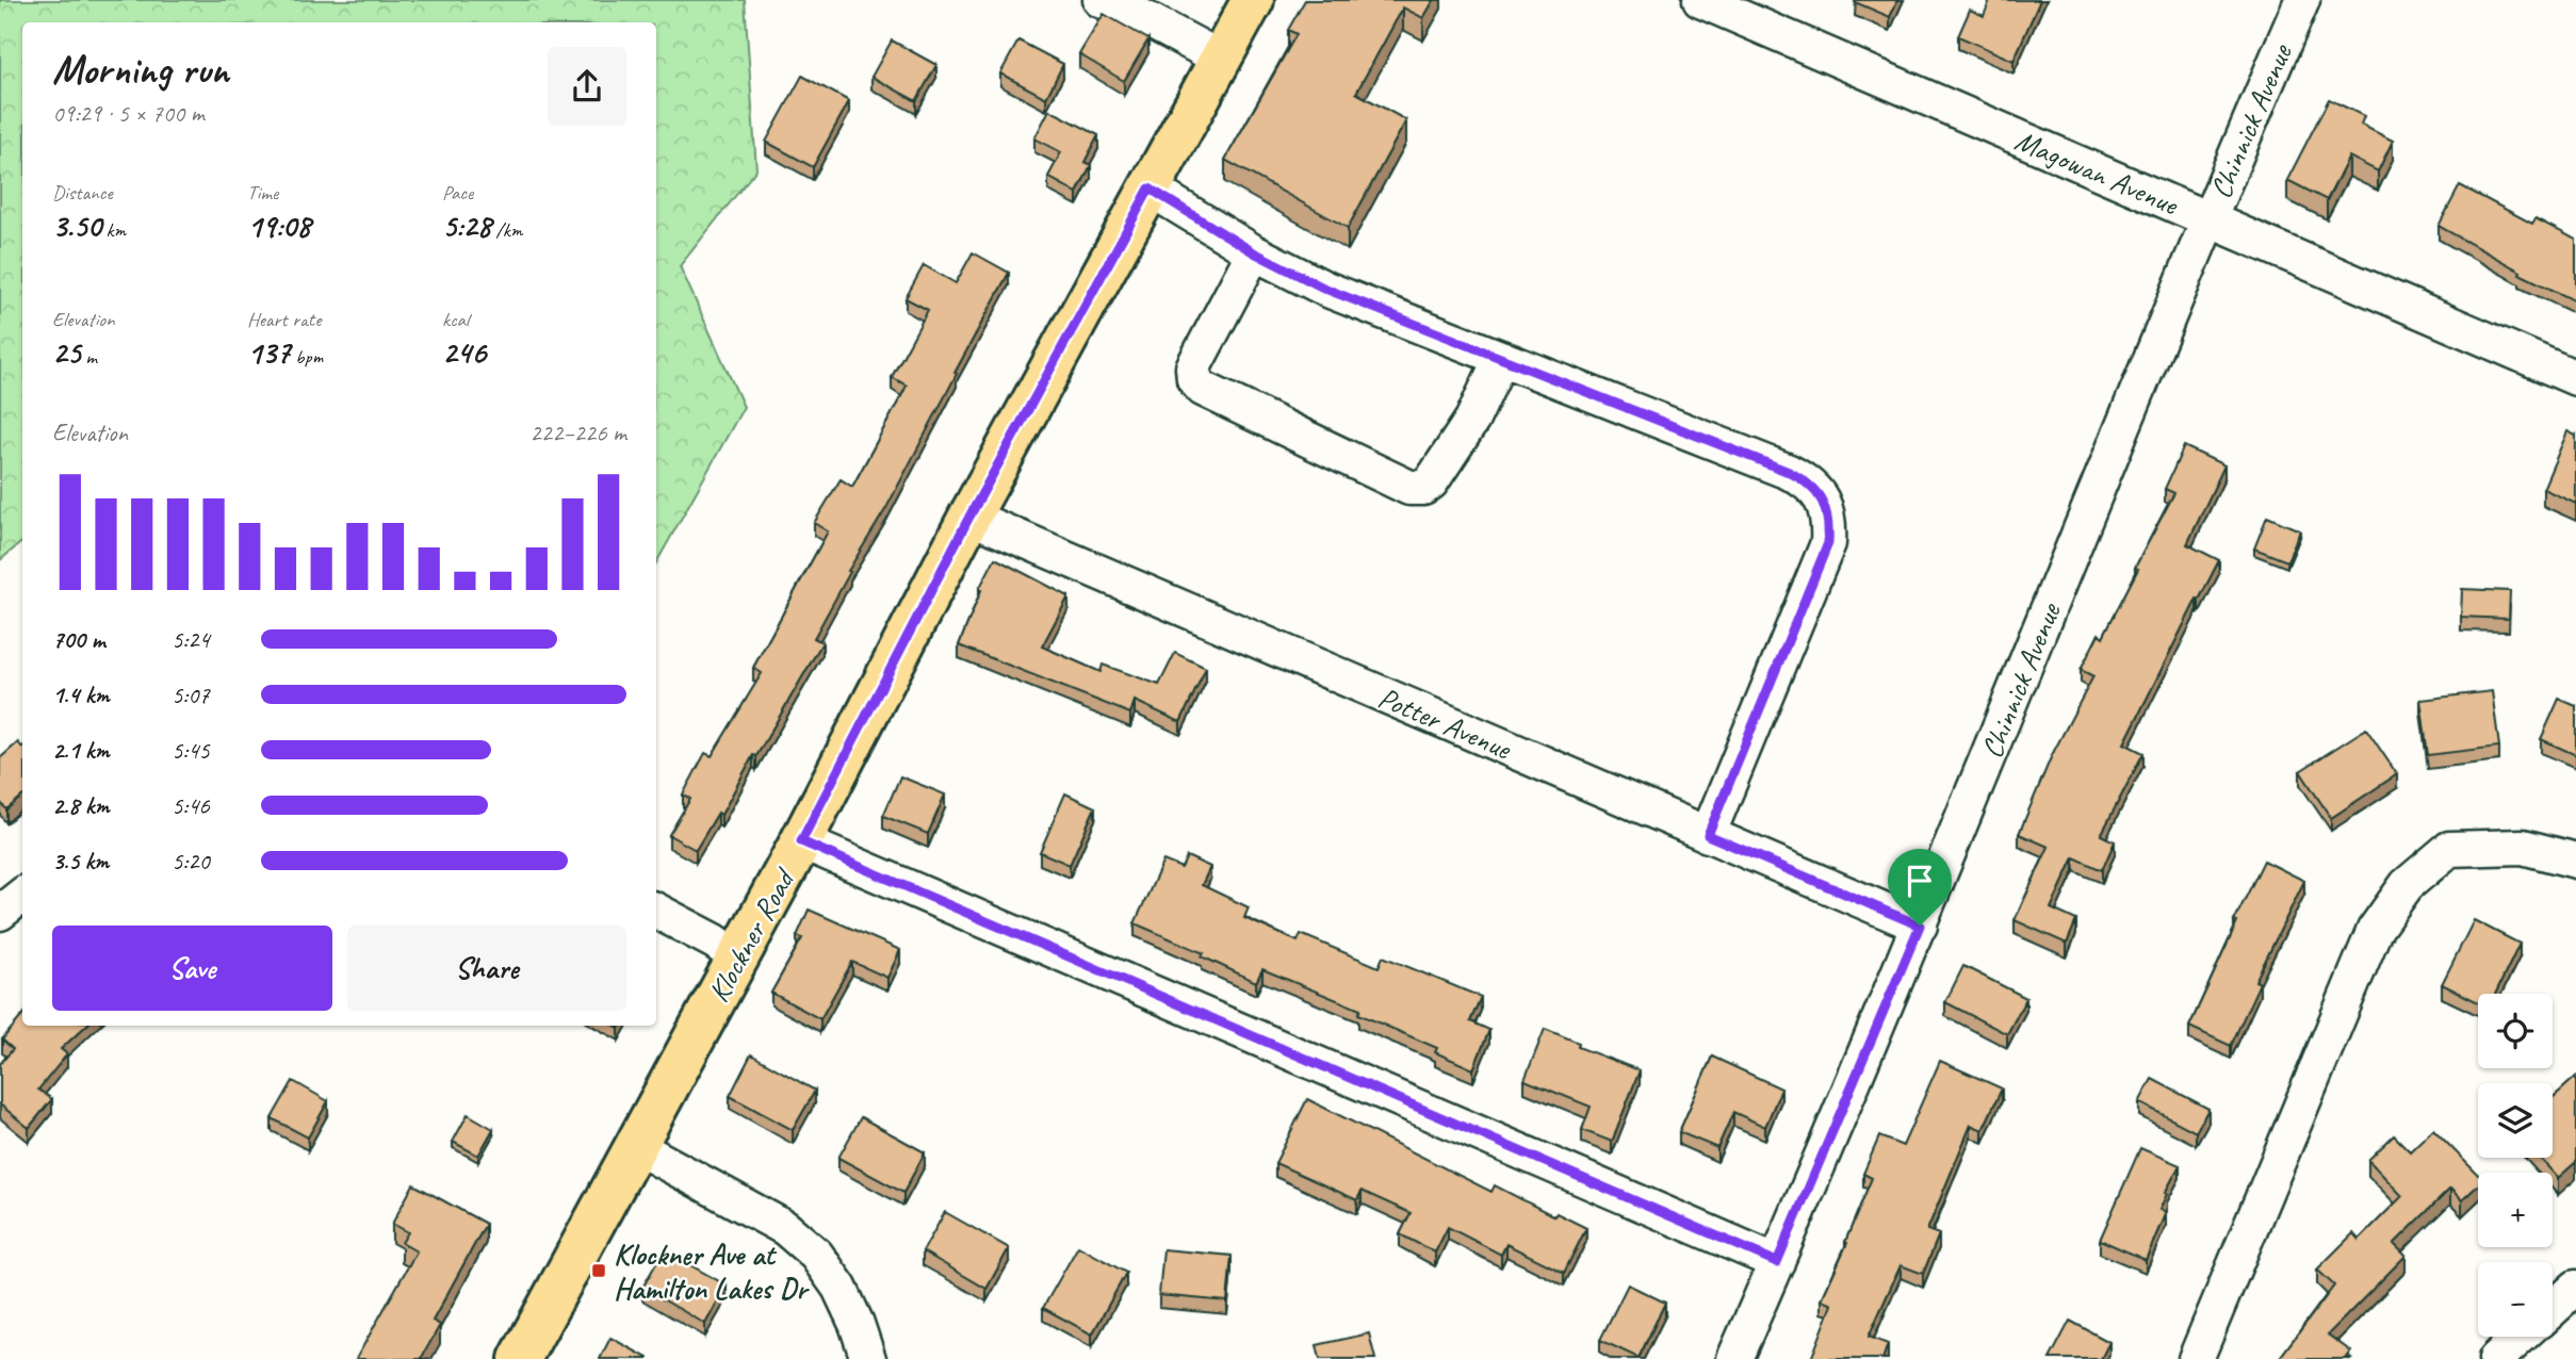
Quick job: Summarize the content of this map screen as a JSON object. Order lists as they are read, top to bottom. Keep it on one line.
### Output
{"streets":{"main road":["Klockner Road"],"street":["Chinnick Avenue","Magowan Avenue","Potter Avenue"]},"crossings":[["Chinnick Avenue","Magowan Avenue"],["Chinnick Avenue","Potter Avenue"],["Potter Avenue","Klockner Road"]],"places":{"transit":["Klockner Ave at Hamilton Lakes Dr"]},"page":{"heading":["Morning run","09:29 · 5 × 700 m"],"stats":[["Distance","3.50 km"],["Time","19:08"],["Pace","5:28 /km"],["Elevation","25 m"],["Heart rate","137 bpm"],["kcal","246"]],"chart":["Elevation","222–226 m"],"list":[{"name":"700 m","note":"5:24"},{"name":"1.4 km","note":"5:07"},{"name":"2.1 km","note":"5:45"},{"name":"2.8 km","note":"5:46"},{"name":"3.5 km","note":"5:20"}],"buttons":["Save","Share"],"map_buttons":["+","−"]}}
